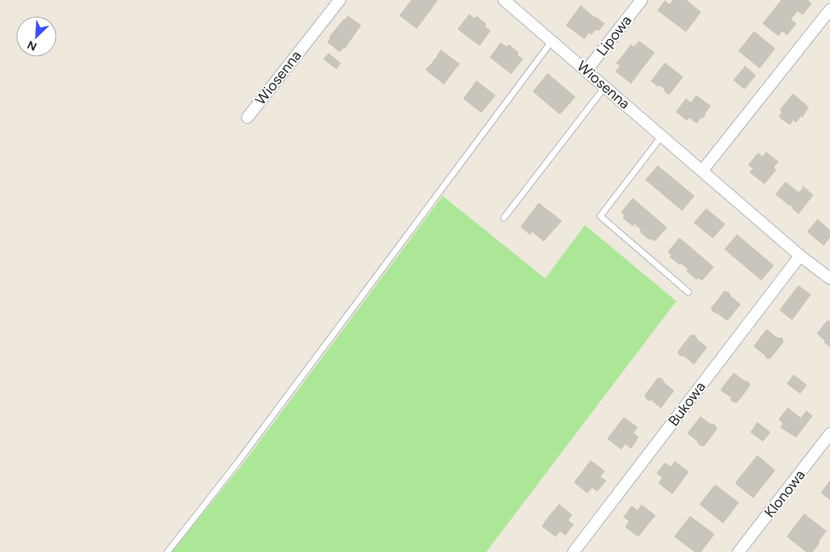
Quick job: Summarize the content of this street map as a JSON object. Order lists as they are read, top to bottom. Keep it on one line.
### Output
{"streets":{"street":["Lipowa","Wiosenna","Bukowa","Klonowa"]},"crossings":[["Lipowa","Wiosenna"],["Wiosenna","Bukowa"]],"north":"bottom left"}
